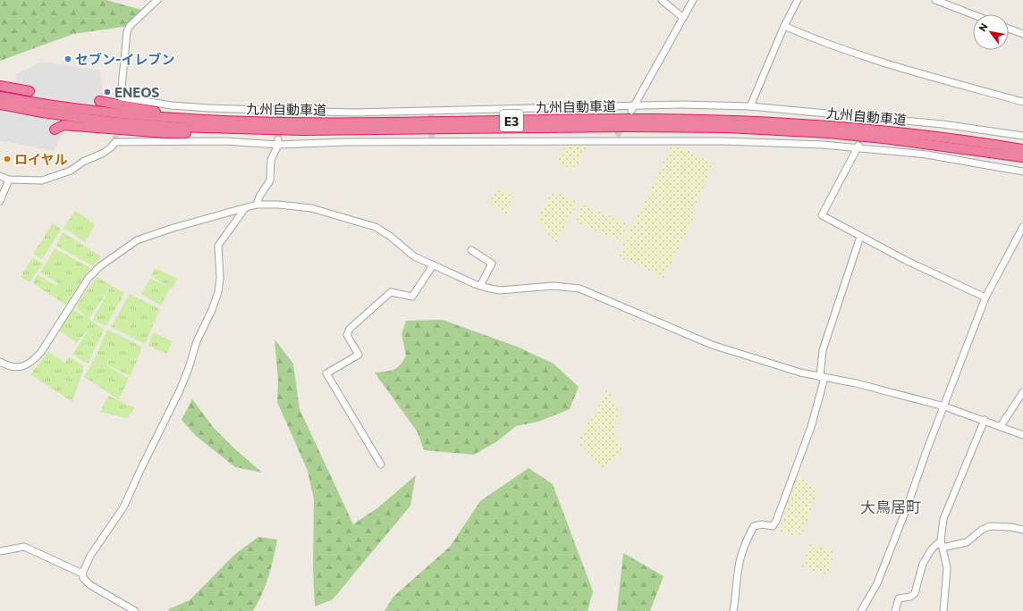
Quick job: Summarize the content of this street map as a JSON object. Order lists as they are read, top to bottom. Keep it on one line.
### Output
{"streets":{"highway":["九州自動車道","E3"]},"districts":["大鳥居町"],"places":["セブン-イレブン","ENEOS","ロイヤル"],"north":"top left"}
